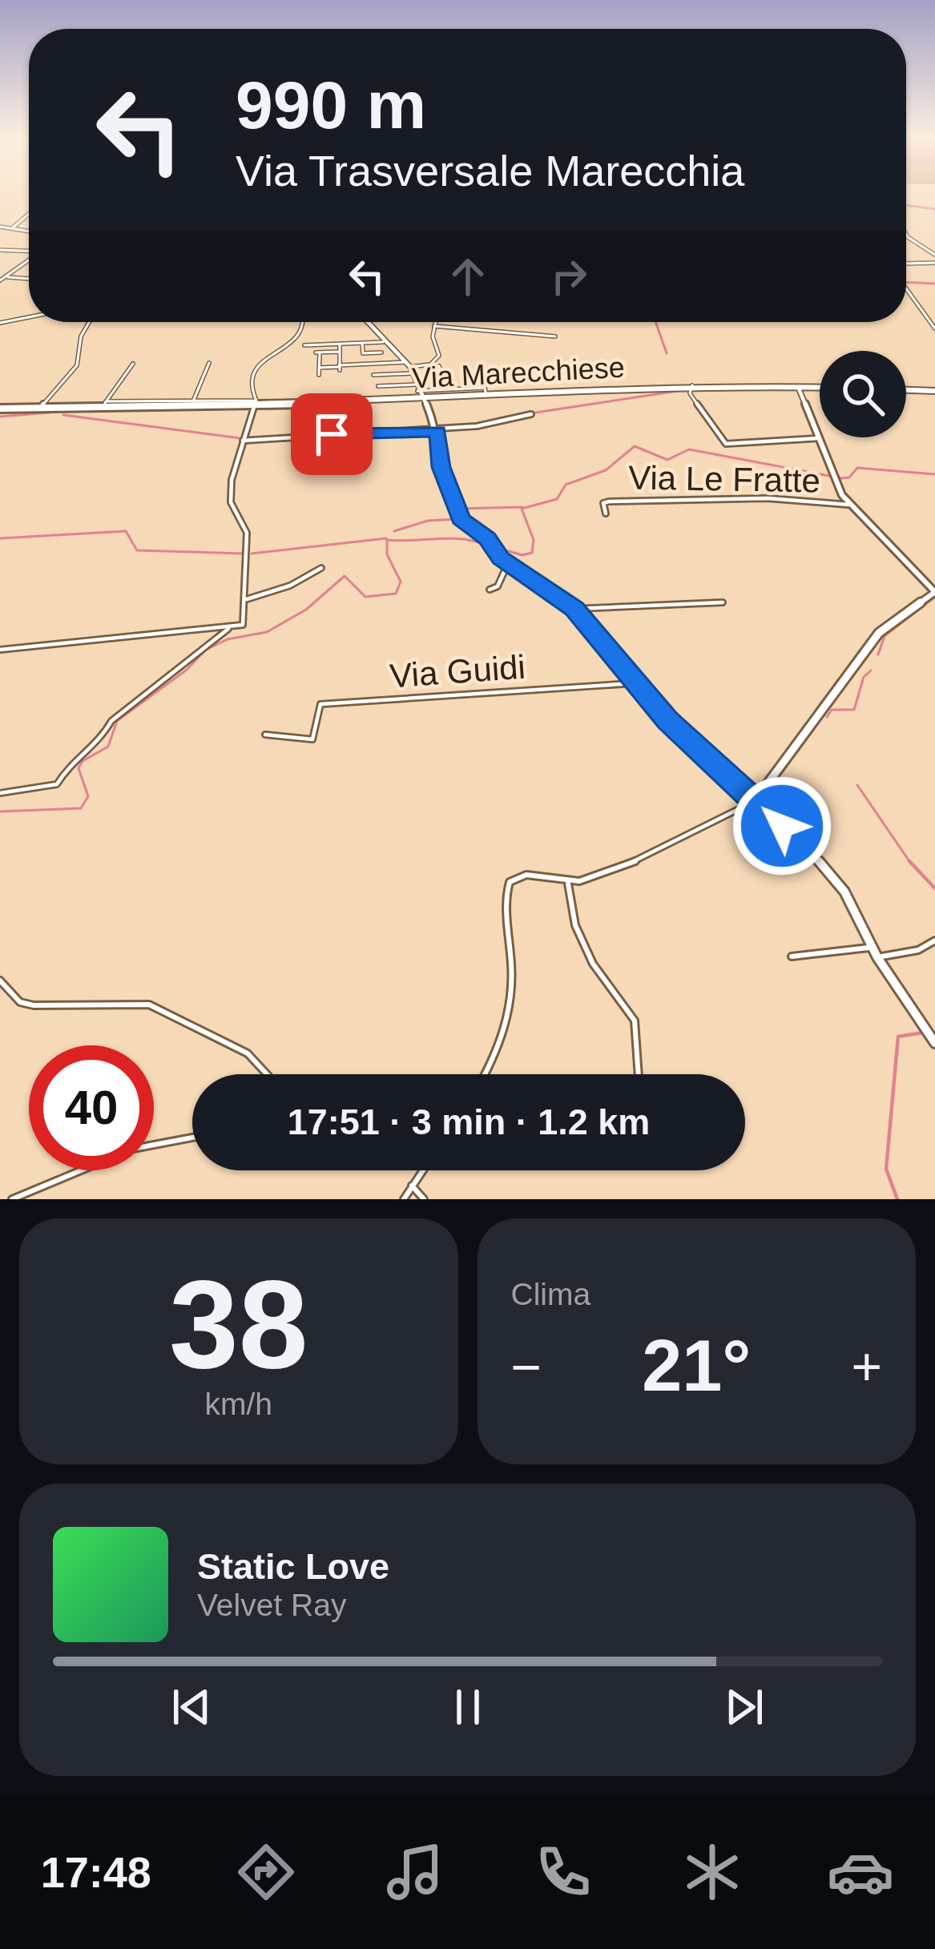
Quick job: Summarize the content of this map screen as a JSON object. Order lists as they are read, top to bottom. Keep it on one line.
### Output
{"streets":{"main road":["Via Marecchiese"],"street":["Via Le Fratte","Via Guidi"]},"page":{"turn":["990 m","Via Trasversale Marecchia"],"limit":"40","trip":"17:51 · 3 min · 1.2 km","tile":[["38","km/h"],"Clima"],"heat":["−","21°","+"],"song":["Static Love","Velvet Ray"],"tabs":"17:48"}}
